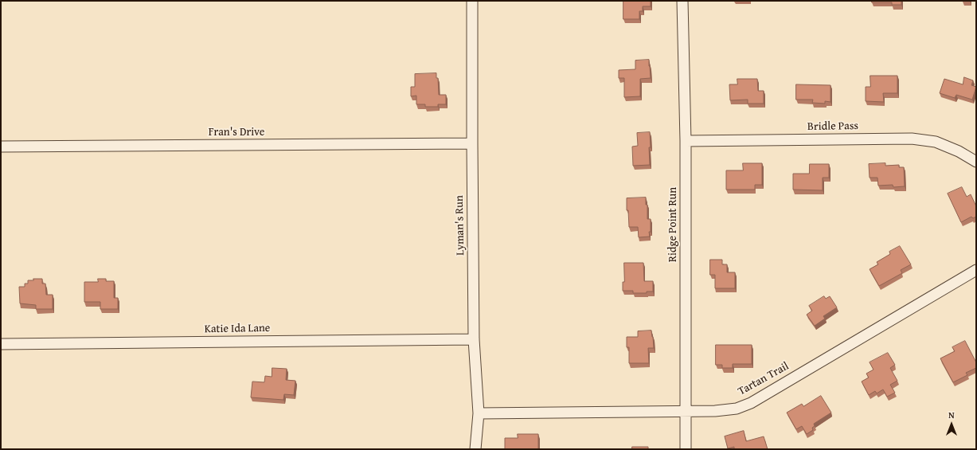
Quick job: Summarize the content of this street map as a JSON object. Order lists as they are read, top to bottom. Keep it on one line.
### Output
{"streets":{"street":["Bridle Pass","Fran's Drive","Ridge Point Run","Lyman's Run","Katie Ida Lane","Tartan Trail"]},"crossings":[["Bridle Pass","Ridge Point Run"],["Fran's Drive","Lyman's Run"],["Ridge Point Run","Tartan Trail"],["Lyman's Run","Katie Ida Lane"],["Lyman's Run","Tartan Trail"]],"north":"top"}
